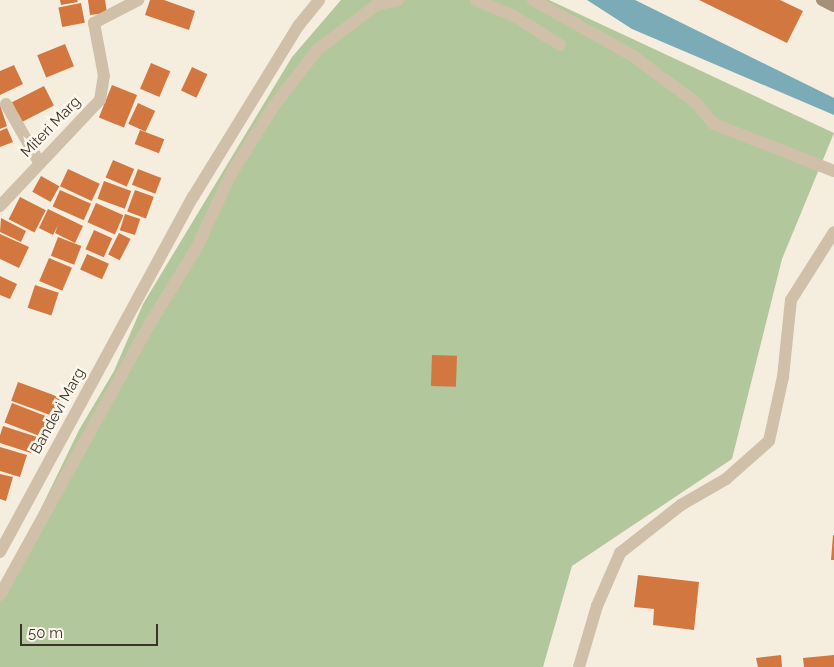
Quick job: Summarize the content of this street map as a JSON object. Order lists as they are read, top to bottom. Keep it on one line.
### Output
{"streets":{"street":["Miteri Marg","Bandevi Marg"]},"scale_bar":"50 m"}
